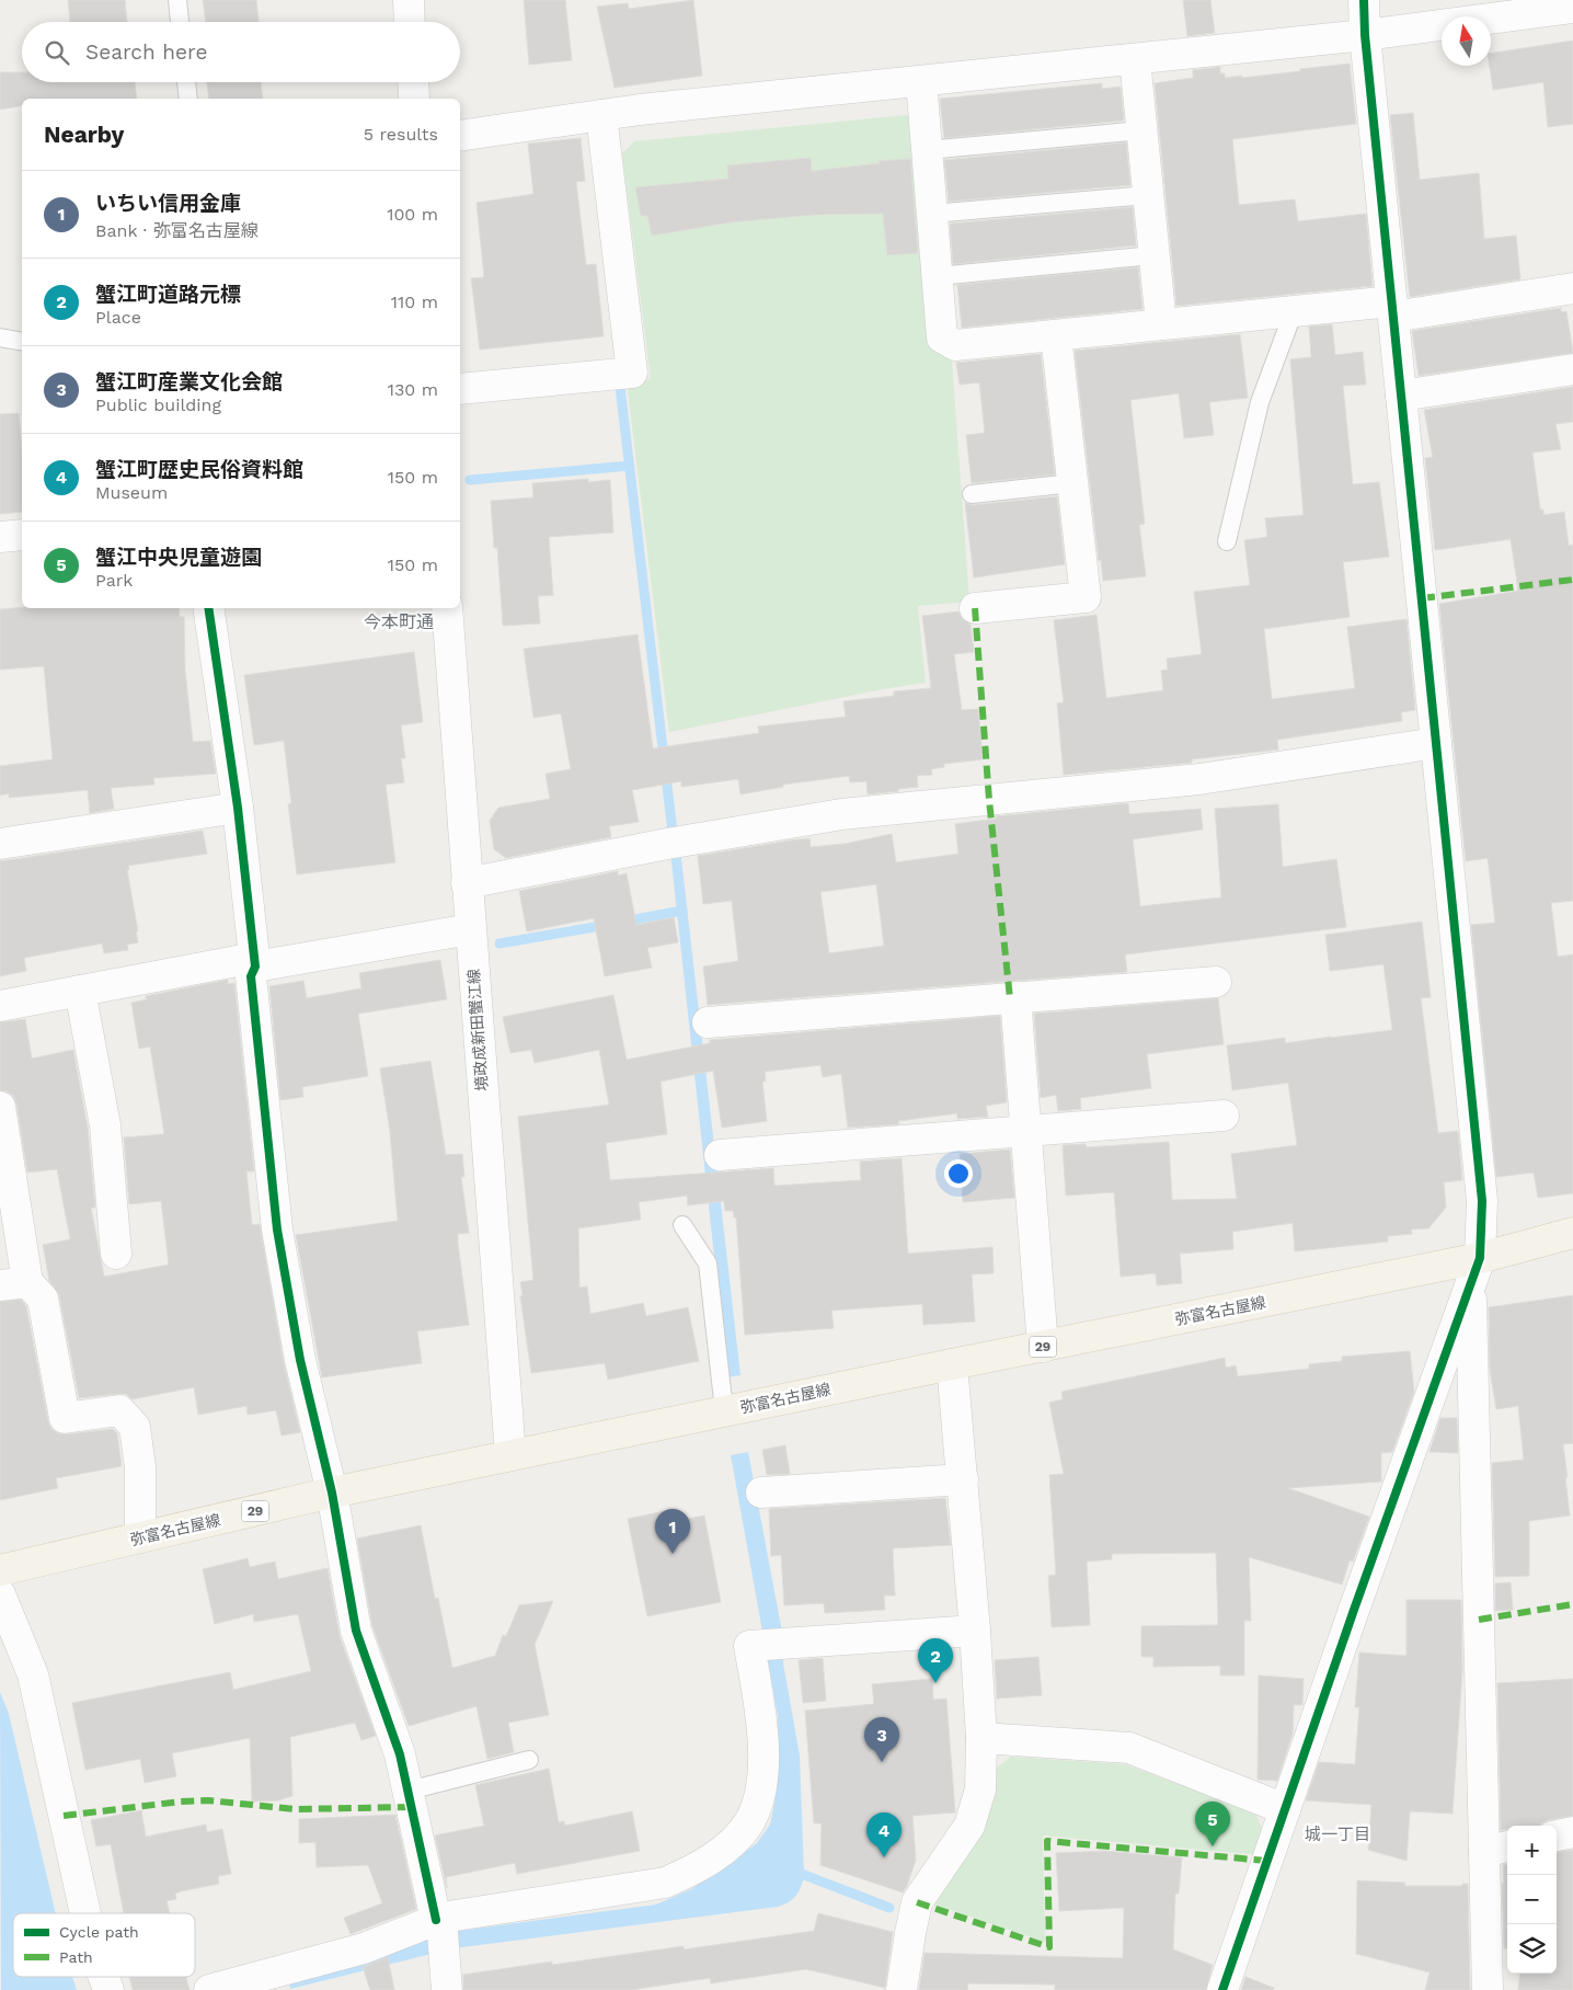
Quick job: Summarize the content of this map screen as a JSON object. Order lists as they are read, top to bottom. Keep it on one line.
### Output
{"streets":{"main road":["弥富名古屋線","29"],"street":["境政成新田蟹江線"]},"crossings":[["境政成新田蟹江線","弥富名古屋線"]],"districts":["今本町通","城一丁目"],"legend":["Cycle path","Path"],"north":"top","page":{"search":"Search here","heading":["Nearby","5 results"],"list":[{"mark":"1","name":"いちい信用金庫","note":"Bank · 弥富名古屋線","value":"100 m"},{"mark":"2","name":"蟹江町道路元標","note":"Place","value":"110 m"},{"mark":"3","name":"蟹江町産業文化会館","note":"Public building","value":"130 m"},{"mark":"4","name":"蟹江町歴史民俗資料館","note":"Museum","value":"150 m"},{"mark":"5","name":"蟹江中央児童遊園","note":"Park","value":"150 m"}],"pins":["1","2","3","5","4"],"map_buttons":["+","−"]}}
